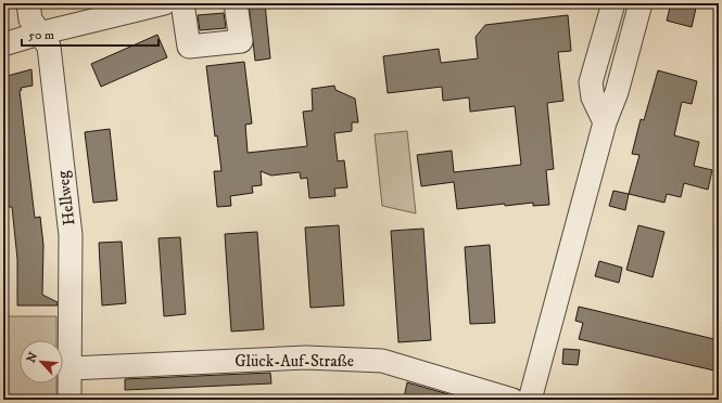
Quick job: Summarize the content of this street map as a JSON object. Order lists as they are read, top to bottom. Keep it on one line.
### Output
{"streets":{"street":["Hellweg","Glück-Auf-Straße"]},"crossings":[["Hellweg","Glück-Auf-Straße"]],"scale_bar":"50 m","north":"top left"}
